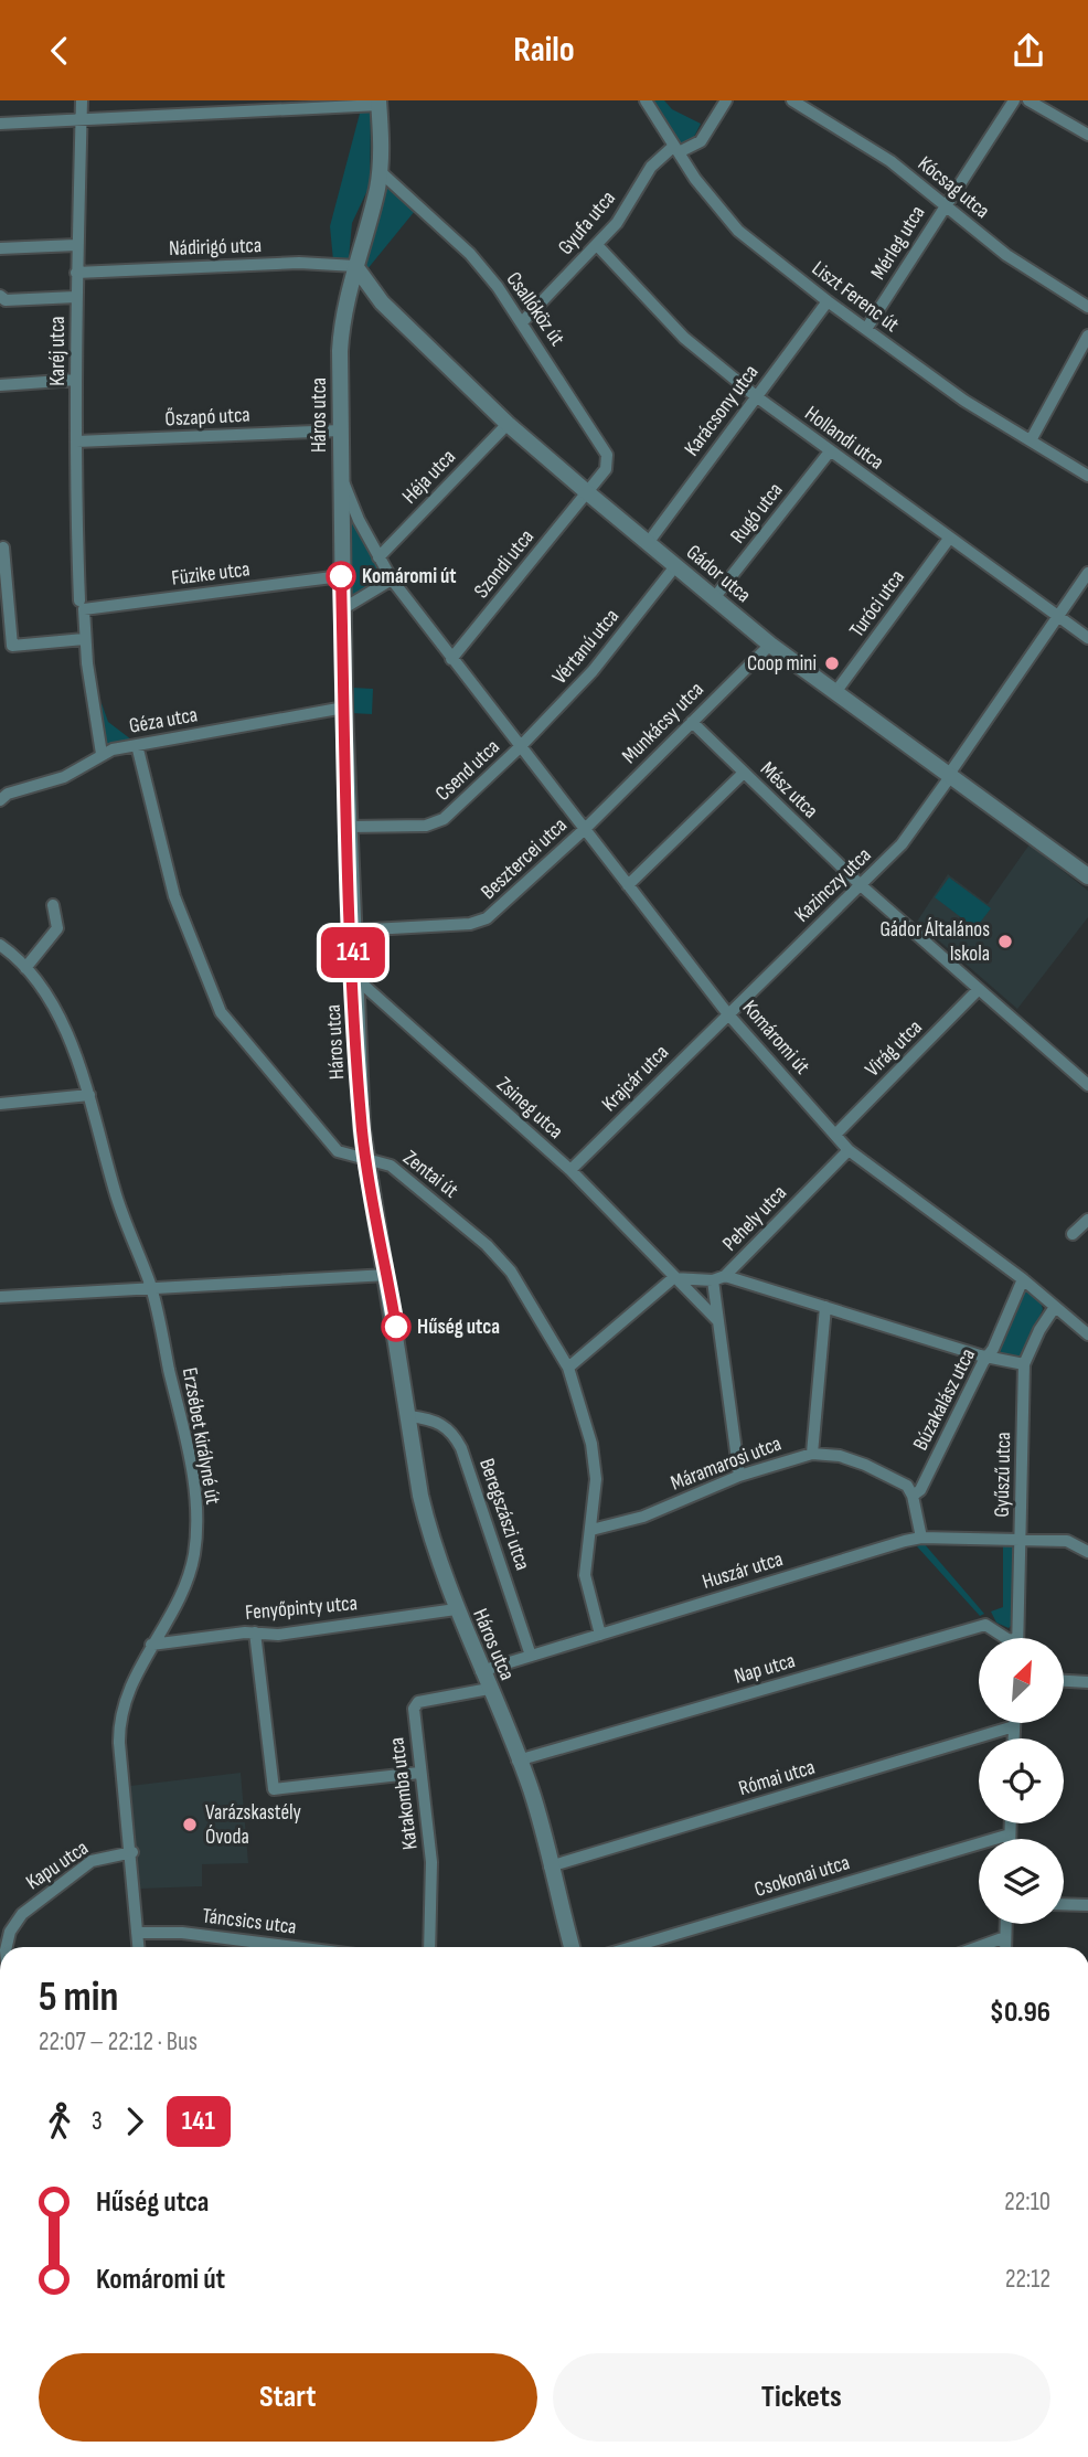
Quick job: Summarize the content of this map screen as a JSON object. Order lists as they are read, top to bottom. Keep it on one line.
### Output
{"streets":{"street":["Kócsag utca","Gyufa utca","Mérleg utca","Nádirigó utca","Liszt Ferenc út","Csallóköz út","Karéj utca","Karácsony utca","Háros utca","Őszapó utca","Hollandi utca","Héja utca","Rugó utca","Szondi utca","Füzike utca","Gádor utca","Turóci utca","Vértanú utca","Géza utca","Munkácsy utca","Csend utca","Mész utca","Besztercei utca","Kazinczy utca","Komáromi út","Virág utca","Krajcár utca","Zsineg utca","Zentai út","Pehely utca","Búzakalász utca","Erzsébet királyné út","Máramarosi utca","Gyűszű utca","Beregszászi utca","Huszár utca","Fenyőpinty utca","Nap utca","Római utca","Katakomba utca","Kapu utca","Csokonai utca","Táncsics utca"]},"crossings":[["Kócsag utca","Mérleg utca"],["Gyufa utca","Liszt Ferenc út"],["Gyufa utca","Csallóköz út"],["Gyufa utca","Hollandi utca"],["Mérleg utca","Liszt Ferenc út"],["Nádirigó utca","Karéj utca"],["Nádirigó utca","Háros utca"],["Nádirigó utca","Gádor utca"],["Liszt Ferenc út","Karácsony utca"],["Csallóköz út","Háros utca"],["Csallóköz út","Szondi utca"],["Csallóköz út","Gádor utca"],["Karéj utca","Őszapó utca"],["Karéj utca","Füzike utca"],["Karéj utca","Géza utca"],["Karácsony utca","Hollandi utca"],["Karácsony utca","Gádor utca"],["Háros utca","Őszapó utca"],["Háros utca","Füzike utca"],["Háros utca","Gádor utca"],["Háros utca","Géza utca"],["Háros utca","Csend utca"],["Háros utca","Besztercei utca"],["Háros utca","Komáromi út"],["Háros utca","Zsineg utca"],["Háros utca","Zentai út"],["Háros utca","Beregszászi utca"],["Háros utca","Huszár utca"],["Háros utca","Fenyőpinty utca"],["Háros utca","Nap utca"],["Háros utca","Római utca"],["Háros utca","Katakomba utca"],["Hollandi utca","Rugó utca"],["Hollandi utca","Turóci utca"],["Hollandi utca","Kazinczy utca"],["Héja utca","Gádor utca"],["Héja utca","Komáromi út"],["Rugó utca","Gádor utca"],["Szondi utca","Gádor utca"],["Szondi utca","Komáromi út"],["Gádor utca","Turóci utca"],["Gádor utca","Vértanú utca"],["Gádor utca","Munkácsy utca"],["Gádor utca","Kazinczy utca"],["Vértanú utca","Csend utca"],["Vértanú utca","Komáromi út"],["Géza utca","Zentai út"],["Munkácsy utca","Mész utca"],["Munkácsy utca","Besztercei utca"],["Munkácsy utca","Komáromi út"],["Csend utca","Komáromi út"],["Mész utca","Kazinczy utca"],["Mész utca","Virág utca"],["Besztercei utca","Komáromi út"],["Kazinczy utca","Komáromi út"],["Kazinczy utca","Krajcár utca"],["Komáromi út","Virág utca"],["Komáromi út","Krajcár utca"],["Komáromi út","Pehely utca"],["Komáromi út","Búzakalász utca"],["Komáromi út","Gyűszű utca"],["Krajcár utca","Zsineg utca"],["Zentai út","Máramarosi utca"],["Zentai út","Huszár utca"],["Búzakalász utca","Máramarosi utca"],["Erzsébet királyné út","Fenyőpinty utca"],["Erzsébet királyné út","Kapu utca"],["Erzsébet királyné út","Táncsics utca"],["Gyűszű utca","Huszár utca"],["Beregszászi utca","Huszár utca"]],"places":["Komáromi út","Coop mini","Gádor Általános Iskola","Hűség utca","Varázskastély Óvoda"],"lines":["bus line 141"],"north":"top right","page":{"header":"Railo","on_map":"141","heading":["5 min","22:07 – 22:12 · Bus","$0.96"],"legs":["3","141"],"list":[{"name":"Hűség utca","value":"22:10"},{"name":"Komáromi út","value":"22:12"}],"buttons":["Start","Tickets"]}}
